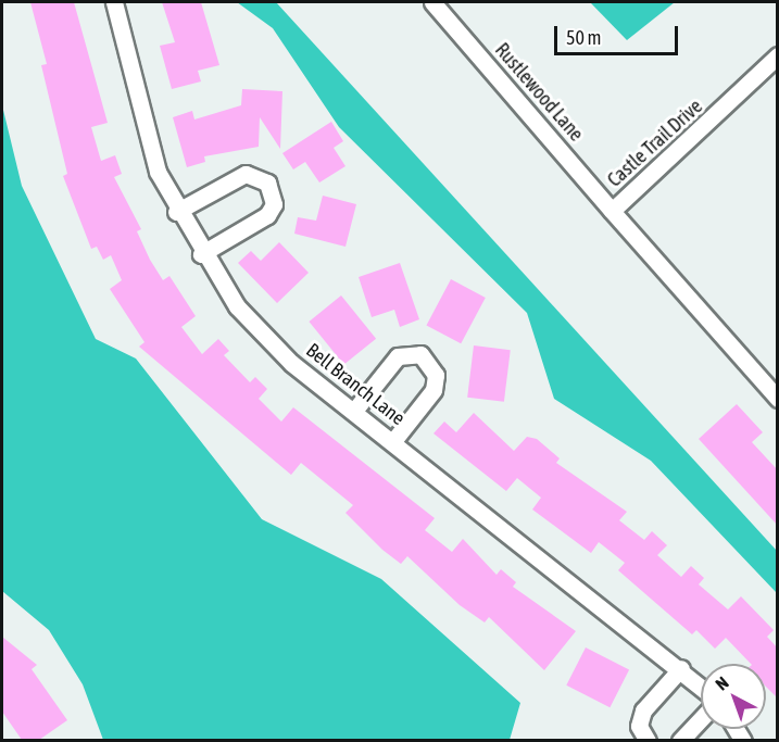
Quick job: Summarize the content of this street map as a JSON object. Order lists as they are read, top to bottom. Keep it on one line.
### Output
{"streets":{"street":["Rustlewood Lane","Castle Trail Drive","Bell Branch Lane"]},"crossings":[["Rustlewood Lane","Castle Trail Drive"]],"scale_bar":"50 m","north":"top left"}
